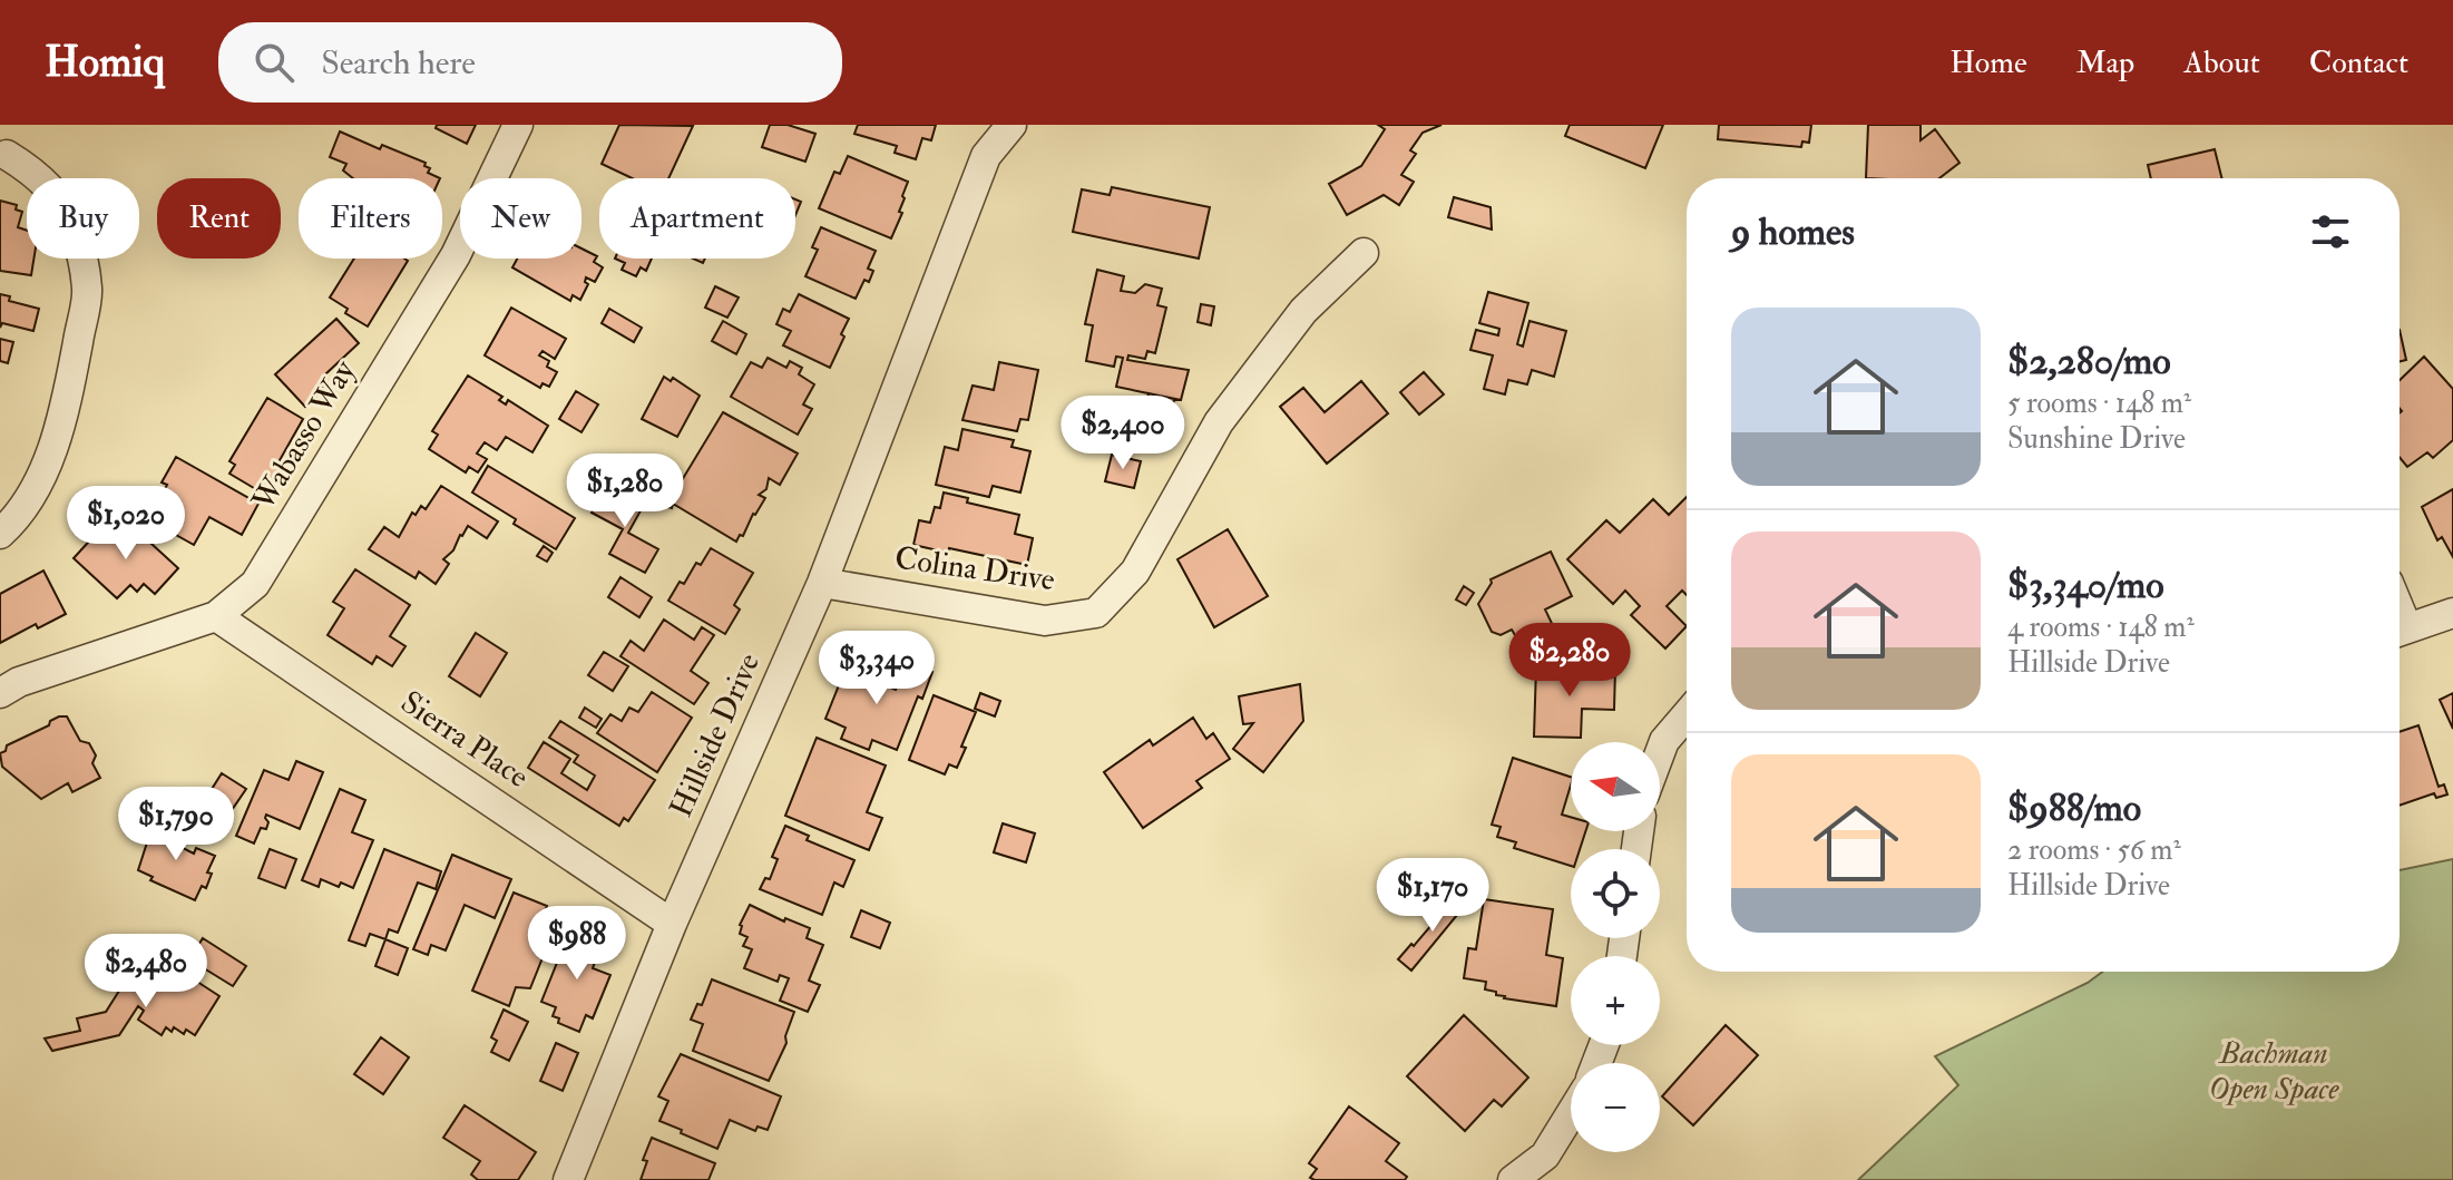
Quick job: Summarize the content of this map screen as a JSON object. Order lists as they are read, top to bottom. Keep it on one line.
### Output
{"streets":{"street":["Wabasso Way","Colina Drive","Hillside Drive","Sierra Place"]},"crossings":[["Wabasso Way","Sierra Place"],["Colina Drive","Hillside Drive"],["Hillside Drive","Sierra Place"]],"parks":["Bachman Open Space"],"north":"left","page":{"header":"Homiq","search":"Search here","nav":["Home","Map","About","Contact"],"chip":["Buy","Rent","Filters","New","Apartment"],"heading":"9 homes","list":[{"name":"$2,280/mo","note":"5 rooms · 148 m² · Sunshine Drive"},{"name":"$3,340/mo","note":"4 rooms · 148 m² · Hillside Drive"},{"name":"$988/mo","note":"2 rooms · 56 m² · Hillside Drive"}],"price":["$2,400","$1,280","$1,020","$2,280","$3,340","$1,790","$1,170","$988","$2,480"],"map_buttons":["+","−"]}}
